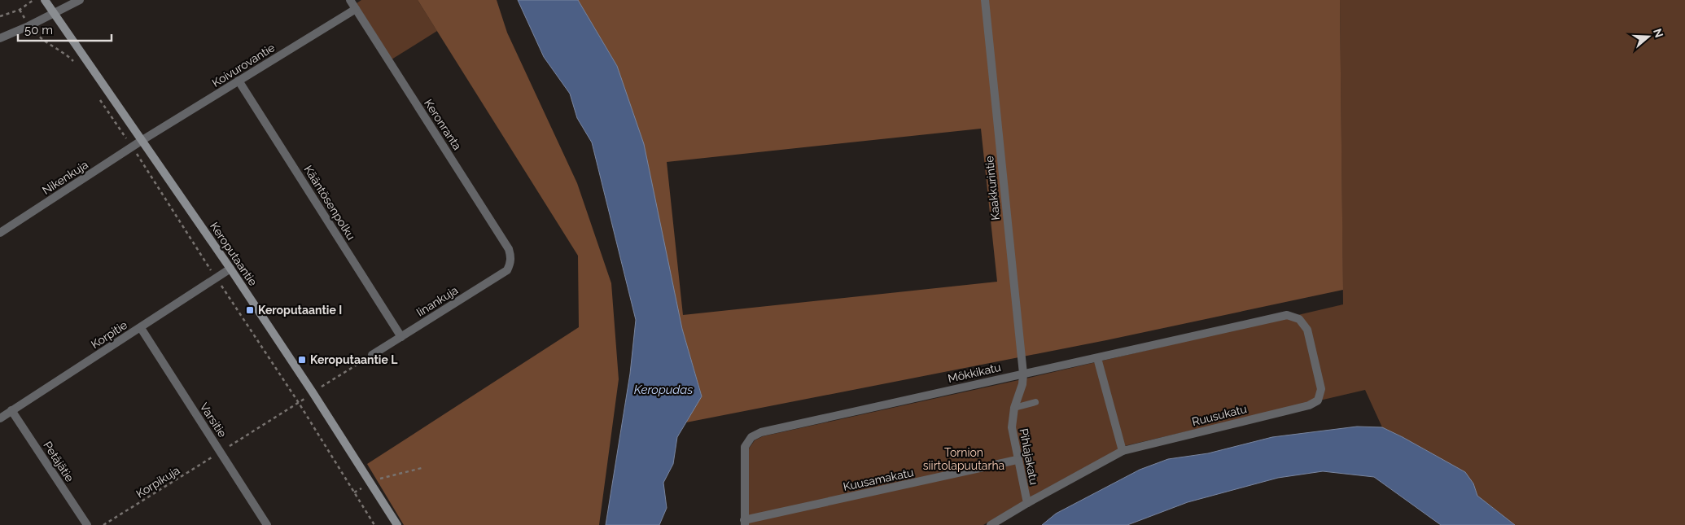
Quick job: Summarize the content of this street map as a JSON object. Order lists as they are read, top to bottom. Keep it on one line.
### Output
{"streets":{"street":["Koivurovantie","Keronranta","Nikenkuja","Kaakkurintie","Kääntösenpolku","Keroputaantie","Iinankuja","Korpitie","Mökkikatu","Ruusukatu","Varsitie","Pihlajakatu","Petäjätie","Kuusamakatu"],"path":["Korpikuja"]},"crossings":[["Koivurovantie","Keronranta"],["Koivurovantie","Nikenkuja"],["Koivurovantie","Kääntösenpolku"],["Koivurovantie","Keroputaantie"],["Keronranta","Iinankuja"],["Nikenkuja","Keroputaantie"],["Kaakkurintie","Mökkikatu"],["Kaakkurintie","Pihlajakatu"],["Kääntösenpolku","Iinankuja"],["Keroputaantie","Korpitie"],["Keroputaantie","Korpikuja"],["Iinankuja","Korpikuja"],["Korpitie","Varsitie"],["Korpitie","Petäjätie"],["Mökkikatu","Ruusukatu"],["Mökkikatu","Pihlajakatu"],["Mökkikatu","Kuusamakatu"],["Varsitie","Korpikuja"],["Pihlajakatu","Kuusamakatu"]],"water":["Keropudas"],"parks":["Tornion siirtolapuutarha"],"places":{"transit":["Keroputaantie I","Keroputaantie L"]},"scale_bar":"50 m","north":"right"}
